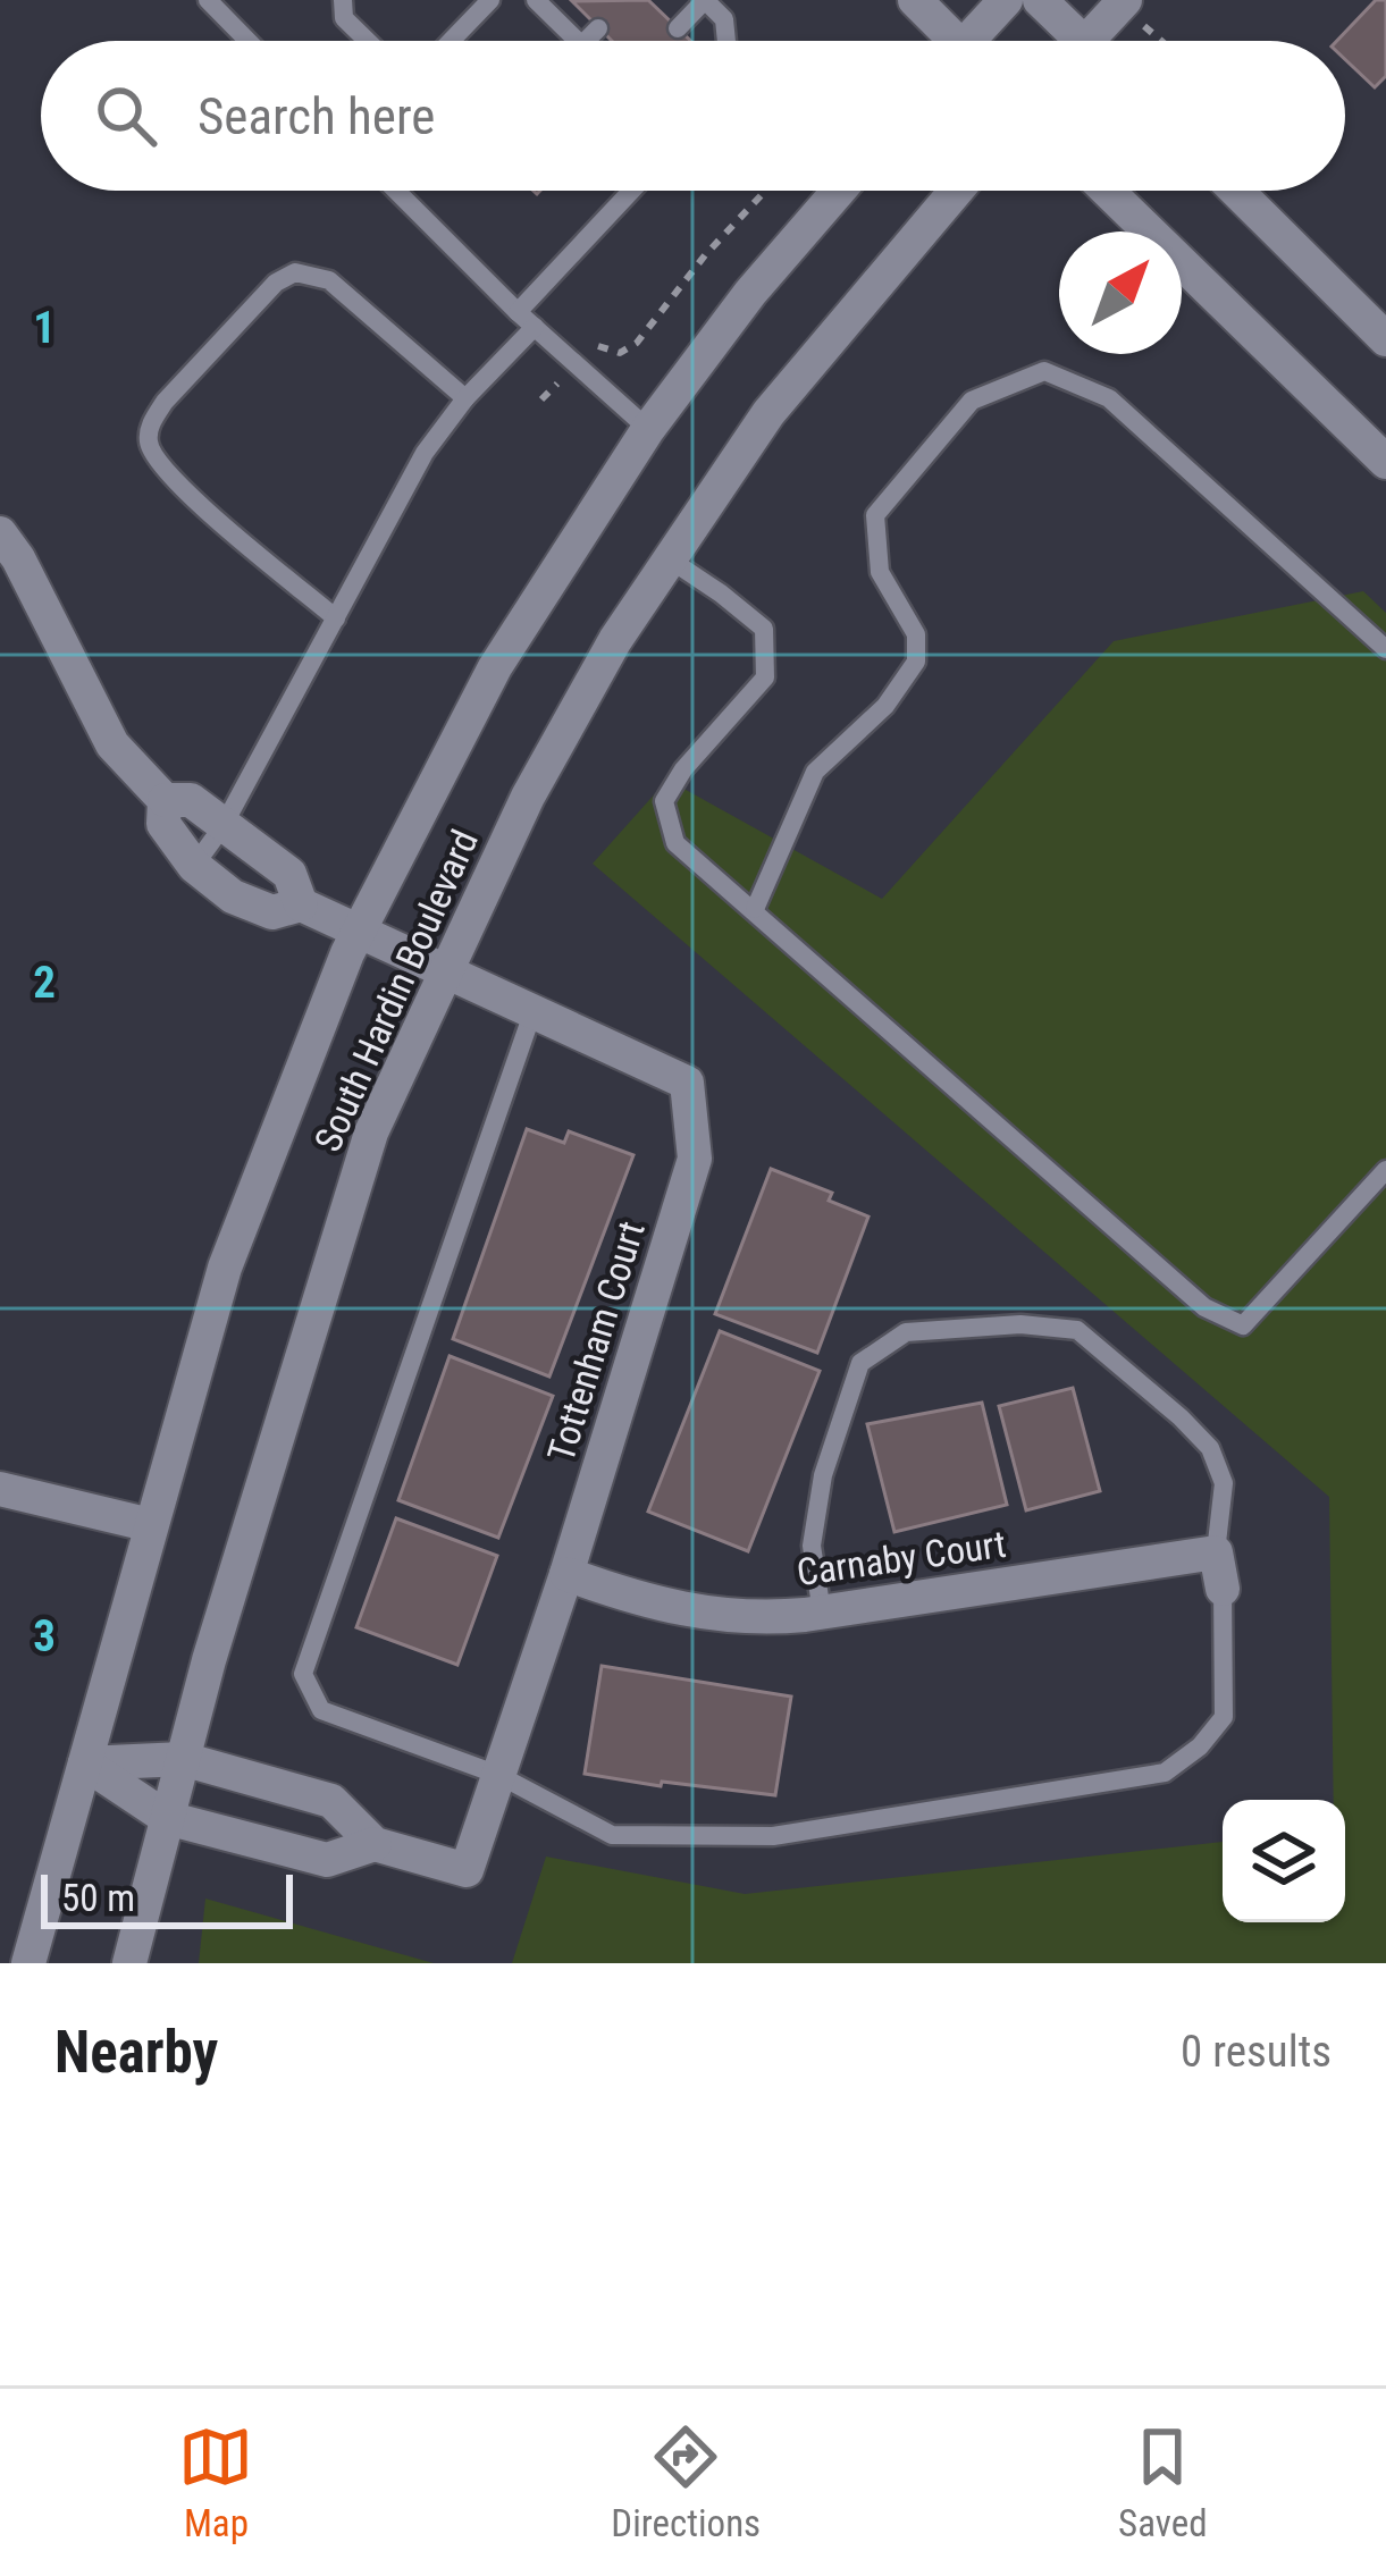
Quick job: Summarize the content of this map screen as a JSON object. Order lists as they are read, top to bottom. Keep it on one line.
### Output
{"streets":{"main road":["South Hardin Boulevard","Tottenham Court","Carnaby Court"]},"crossings":[["South Hardin Boulevard","Tottenham Court"],["Tottenham Court","Carnaby Court"]],"scale_bar":"50 m","north":"top right","page":{"search":"Search here","scale":"50 m","heading":["Nearby","0 results"],"nav":["Map","Directions","Saved"]},"grid":{"rows":["1","2","3"]}}
